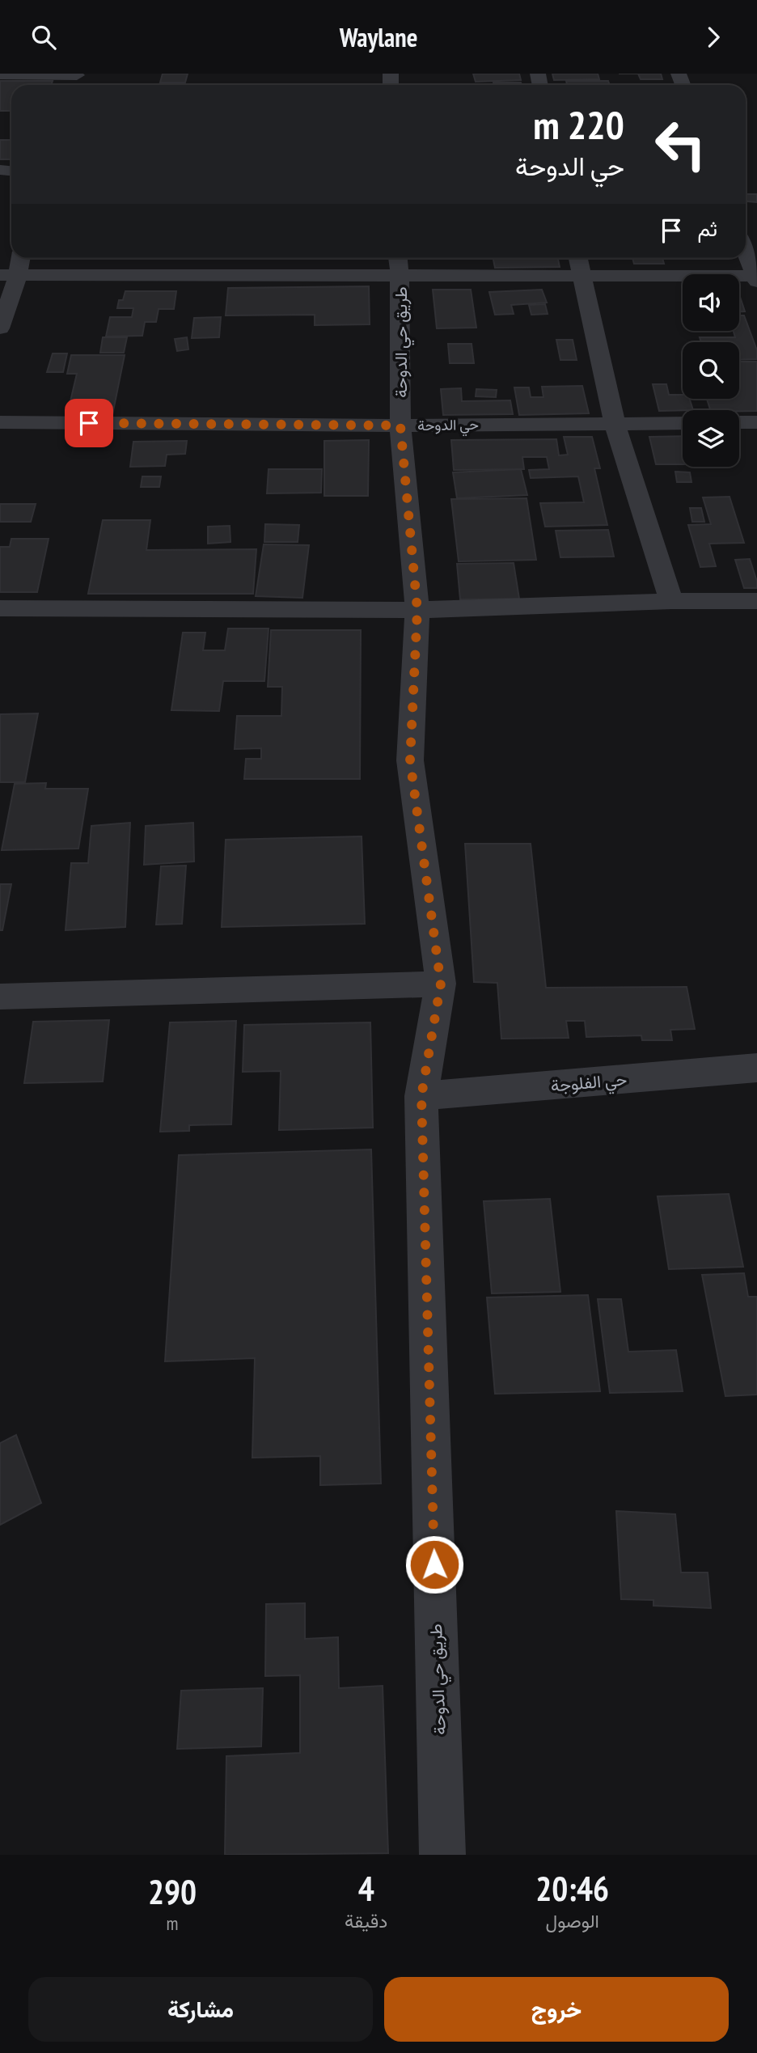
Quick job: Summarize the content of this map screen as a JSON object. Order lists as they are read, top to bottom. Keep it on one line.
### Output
{"streets":{"street":["طريق حي الدوحة","حي الدوحة","حي الفلوجة"]},"crossings":[["طريق حي الدوحة","حي الدوحة"],["طريق حي الدوحة","حي الفلوجة"]],"page":{"header":"Waylane","turn":["220 m","حي الدوحة"],"then":"ثم","eta":["20:46","الوصول","4","دقيقة","290","m"],"buttons":["خروج","مشاركة"]}}
